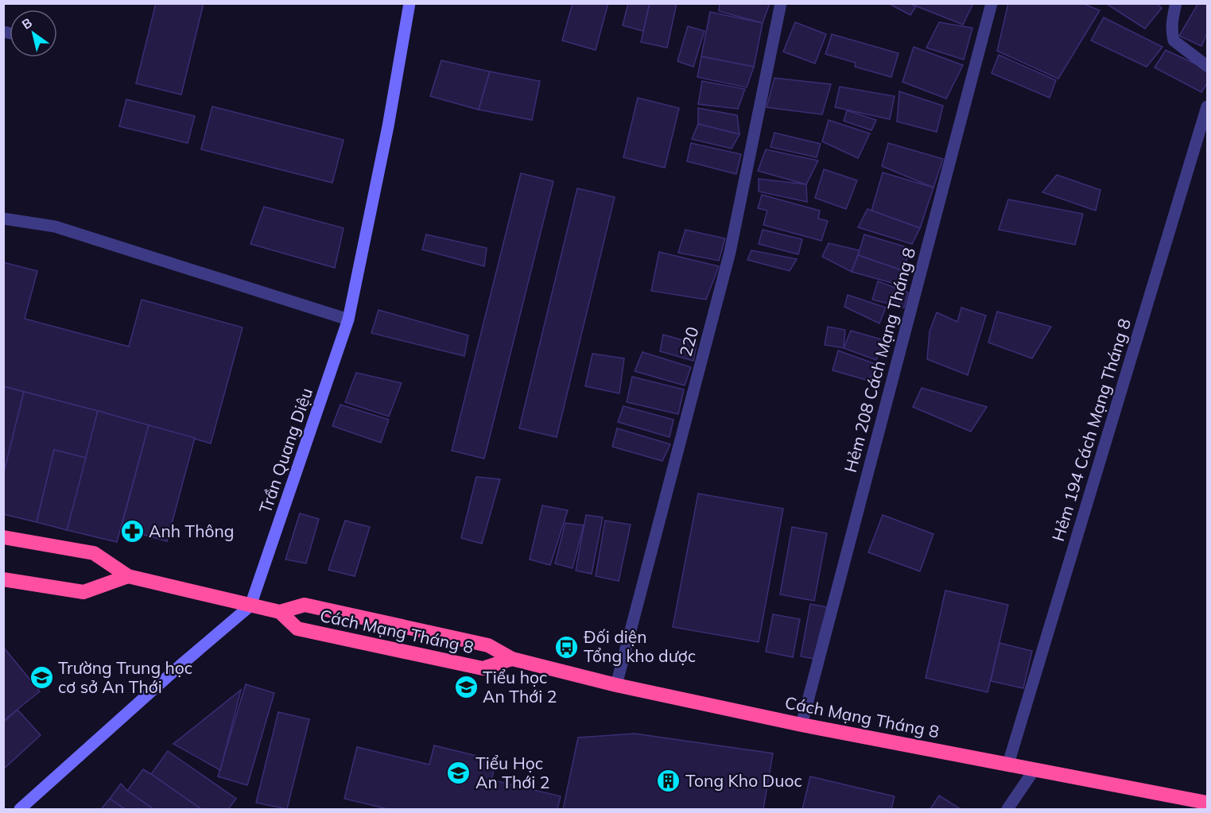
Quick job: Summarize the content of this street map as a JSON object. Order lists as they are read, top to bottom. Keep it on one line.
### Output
{"streets":{"highway":["Cách Mạng Tháng 8"],"street":["220","Hẻm 208 Cách Mạng Tháng 8","Hẻm 194 Cách Mạng Tháng 8","Trần Quang Diệu"]},"crossings":[["220","Cách Mạng Tháng 8"],["Hẻm 208 Cách Mạng Tháng 8","Cách Mạng Tháng 8"],["Hẻm 194 Cách Mạng Tháng 8","Cách Mạng Tháng 8"],["Trần Quang Diệu","Cách Mạng Tháng 8"]],"places":{"pharmacy":["Anh Thông"],"bus stop":["Đối diện Tổng kho dược"],"school or university":["Trường Trung học cơ sở An Thới","Tiểu học An Thới 2","Tiểu Học An Thới 2"],"building":["Tong Kho Duoc"]},"north":"top left"}
